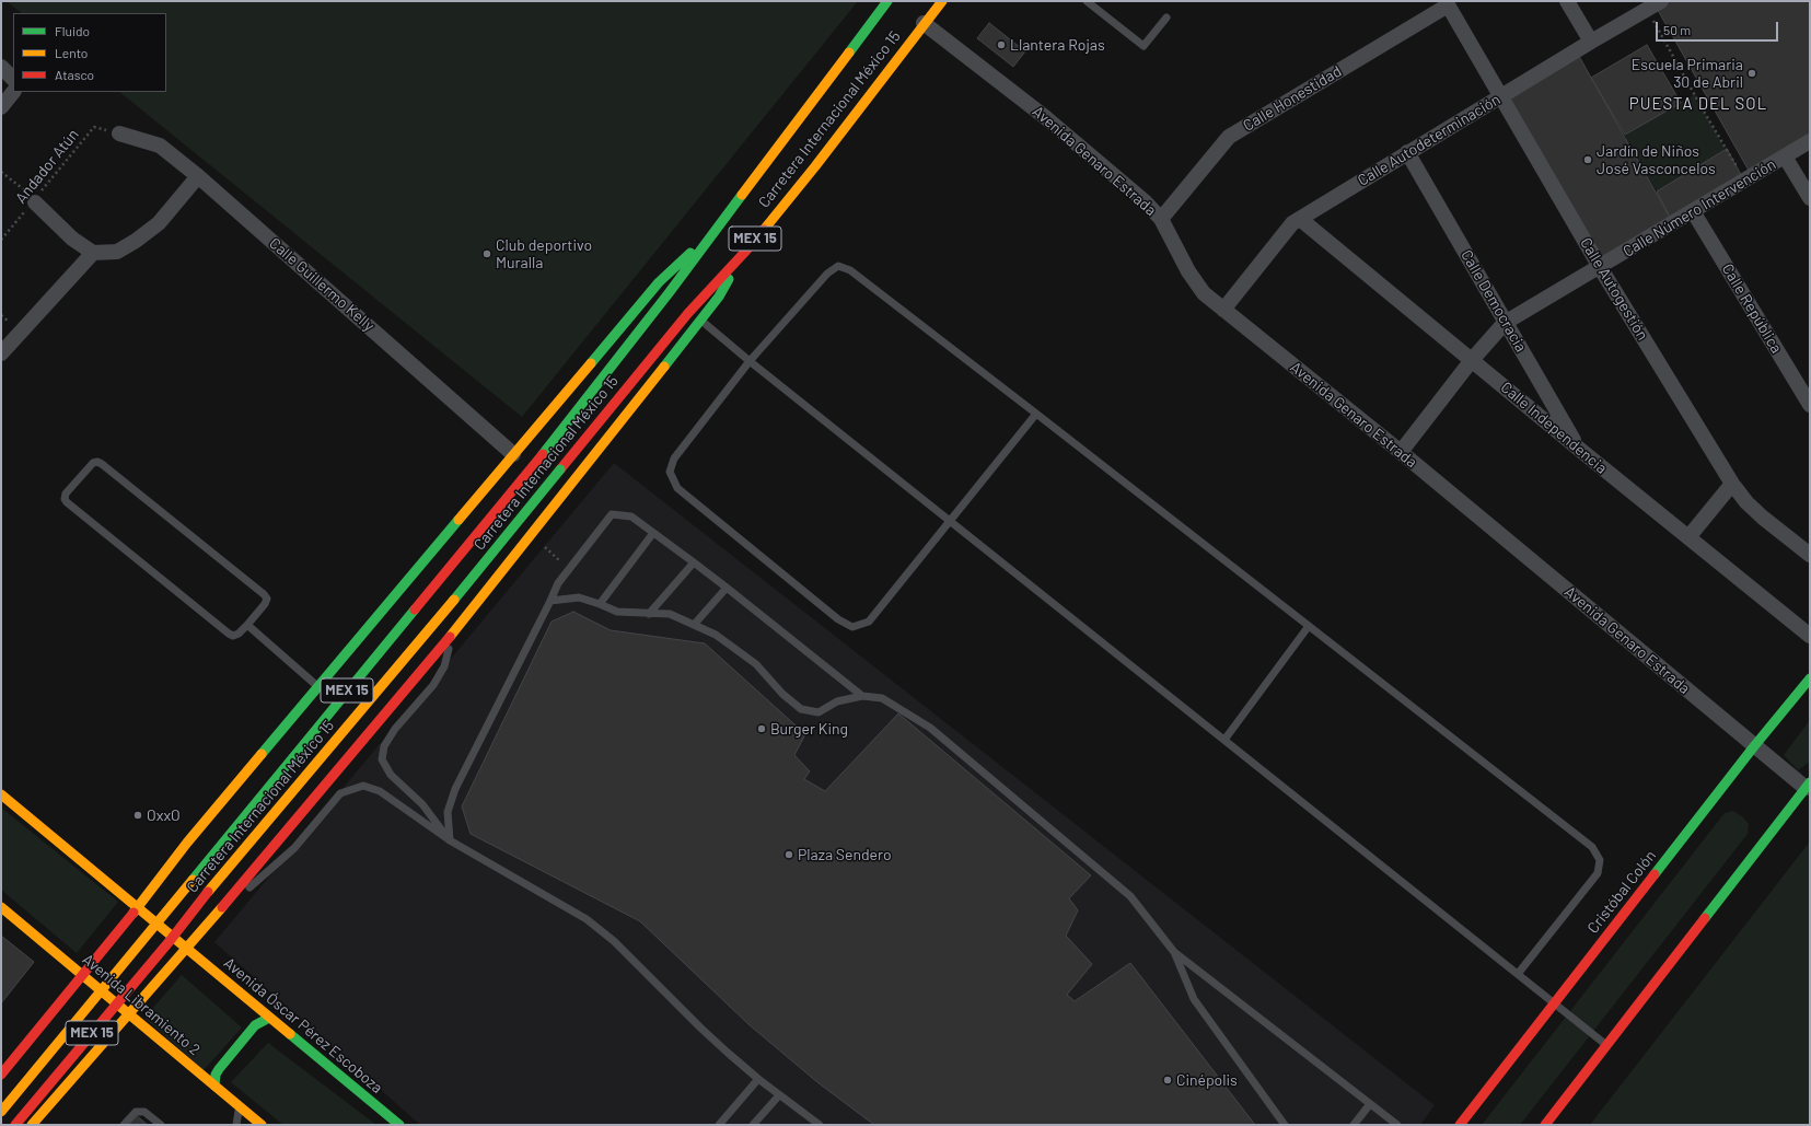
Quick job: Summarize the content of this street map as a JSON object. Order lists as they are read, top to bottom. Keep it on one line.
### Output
{"streets":{"main road":["Carretera Internacional México 15","MEX 15","Cristóbal Colón","Avenida Libramiento 2","Avenida Óscar Pérez Escoboza"],"street":["Calle Honestidad","Calle Autodeterminación","Avenida Genaro Estrada","Calle Número Intervención","Calle Guillermo Kelly","Calle Autogestión","Calle Democracia","Calle República","Calle Independencia"],"path":["Andador Atún"]},"crossings":[["Calle Honestidad","Avenida Genaro Estrada"],["Calle Honestidad","Calle Autogestión"],["Carretera Internacional México 15","Avenida Genaro Estrada"],["Calle Autodeterminación","Avenida Genaro Estrada"],["Calle Autodeterminación","Calle Autogestión"],["Calle Autodeterminación","Calle Democracia"],["Calle Autodeterminación","Calle Independencia"],["Avenida Genaro Estrada","Calle Número Intervención"],["Avenida Genaro Estrada","Cristóbal Colón"],["Andador Atún","Calle Guillermo Kelly"],["Calle Número Intervención","Calle Autogestión"],["Calle Número Intervención","Calle Democracia"],["Calle Número Intervención","Calle República"],["Calle Número Intervención","Calle Independencia"],["Calle Democracia","Calle Independencia"]],"districts":["PUESTA DEL SOL"],"places":["Llantera Rojas","Escuela Primaria 30 de Abril","Jardín de Niños José Vasconcelos","Club deportivo Muralla","Burger King","OxxO","Plaza Sendero","Cinépolis"],"legend":["Fluido","Lento","Atasco"],"scale_bar":"50 m"}
